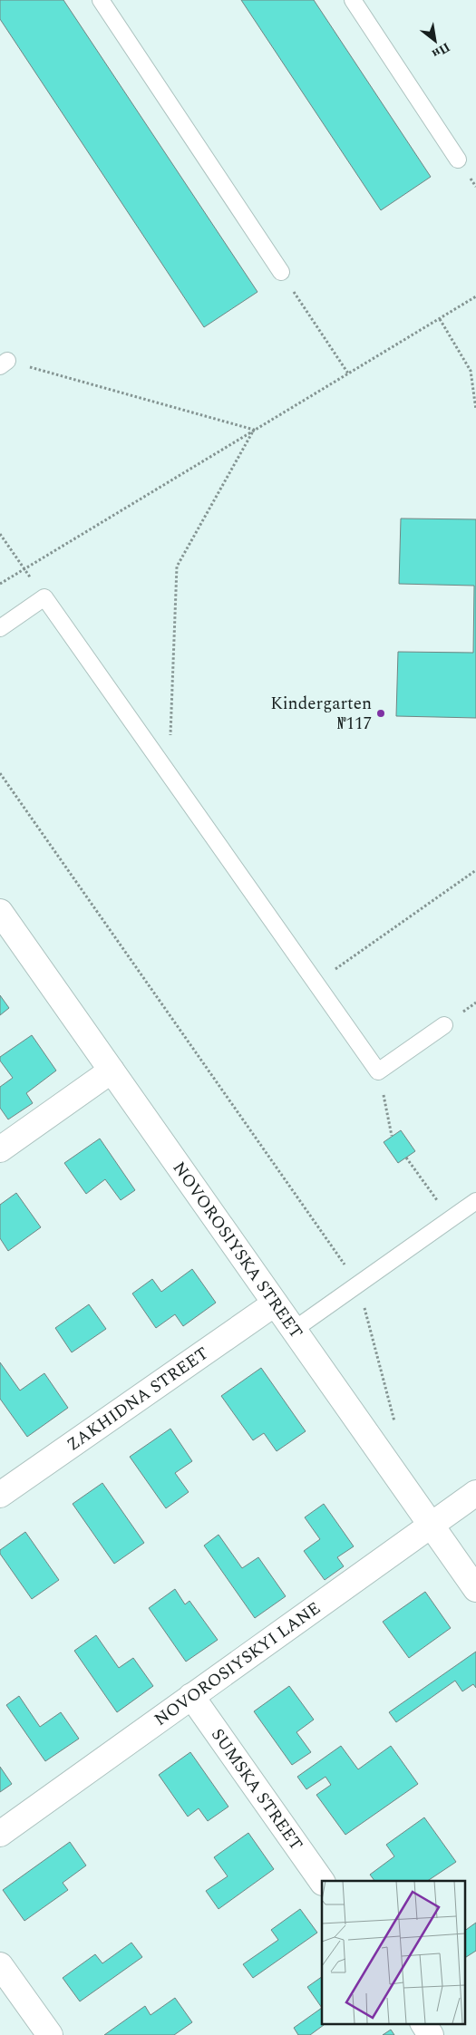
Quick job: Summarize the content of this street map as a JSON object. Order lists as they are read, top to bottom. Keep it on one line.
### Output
{"streets":{"street":["NOVOROSIYSKA STREET","ZAKHIDNA STREET","NOVOROSIYSKYI LANE","SUMSKA STREET"]},"crossings":[["NOVOROSIYSKA STREET","ZAKHIDNA STREET"],["NOVOROSIYSKA STREET","NOVOROSIYSKYI LANE"],["NOVOROSIYSKYI LANE","SUMSKA STREET"]],"places":["Kindergarten №117"],"north":"bottom right"}
